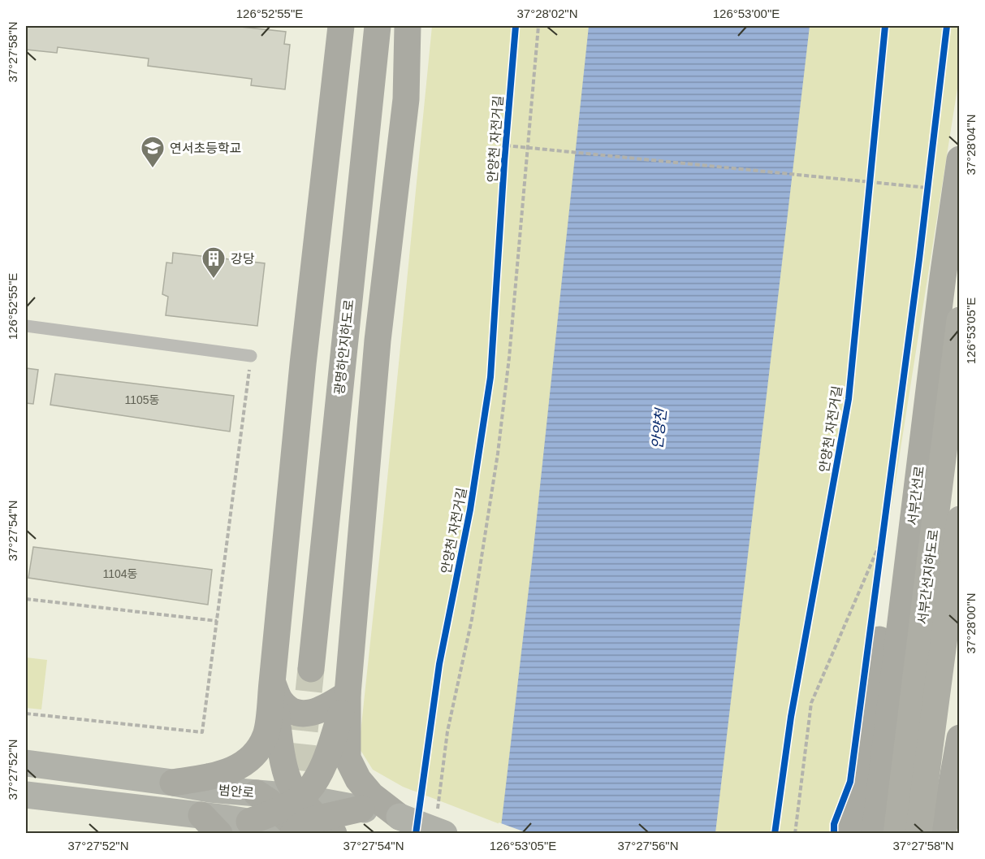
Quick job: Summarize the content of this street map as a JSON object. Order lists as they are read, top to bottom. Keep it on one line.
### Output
{"streets":{"highway":["서부간선지하도로"],"main road":["광명하안지하도로","서부간선로","범안로"],"cycle path":["안양천 자전거길"]},"water":["안양천"],"places":{"school or university":["연서초등학교"],"building":["강당"]},"house_numbers":["1105동","1104동"],"coordinates":["126°52'55\"E","37°28'02\"N","126°53'00\"E","37°27'58\"N","37°28'04\"N","126°53'05\"E","37°27'54\"N","37°28'00\"N","37°27'52\"N","37°27'56\"N"]}
